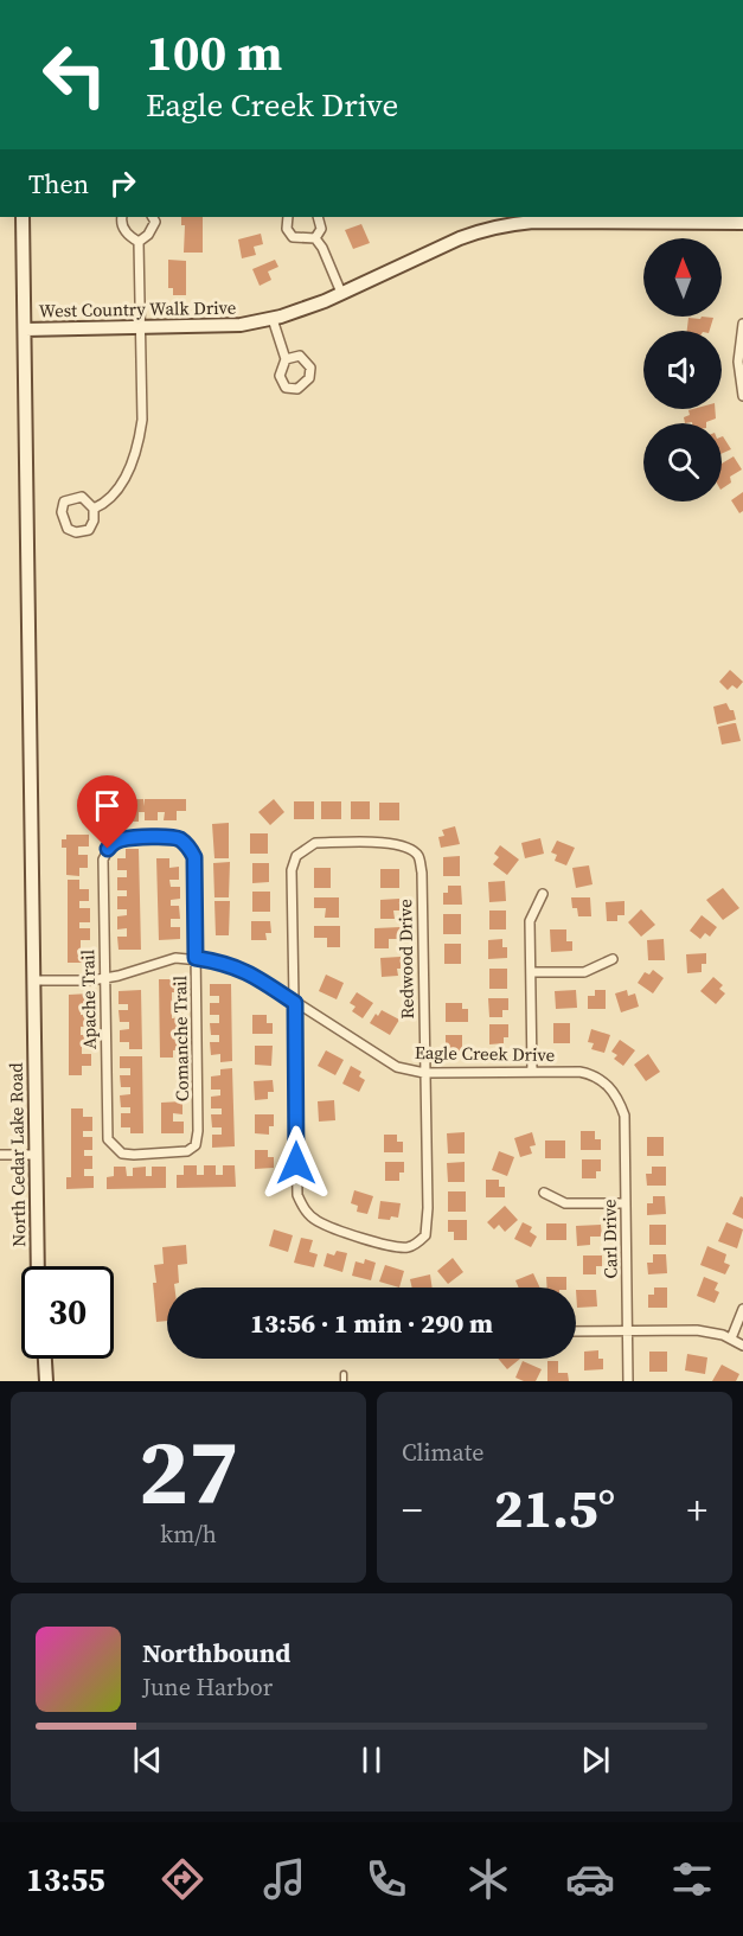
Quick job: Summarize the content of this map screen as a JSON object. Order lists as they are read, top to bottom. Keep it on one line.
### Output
{"streets":{"main road":["West Country Walk Drive","North Cedar Lake Road"],"street":["Redwood Drive","Apache Trail","Comanche Trail","Eagle Creek Drive","Carl Drive"]},"crossings":[["West Country Walk Drive","North Cedar Lake Road"],["Redwood Drive","Eagle Creek Drive"],["Apache Trail","Comanche Trail"],["Apache Trail","Eagle Creek Drive"],["Comanche Trail","Eagle Creek Drive"],["Eagle Creek Drive","North Cedar Lake Road"],["Eagle Creek Drive","Carl Drive"]],"north":"top","page":{"turn":["100 m","Eagle Creek Drive"],"then":"Then","limit":"30","trip":"13:56 · 1 min · 290 m","tile":[["27","km/h"],"Climate"],"heat":["−","21.5°","+"],"song":["Northbound","June Harbor"],"tabs":"13:55"}}
